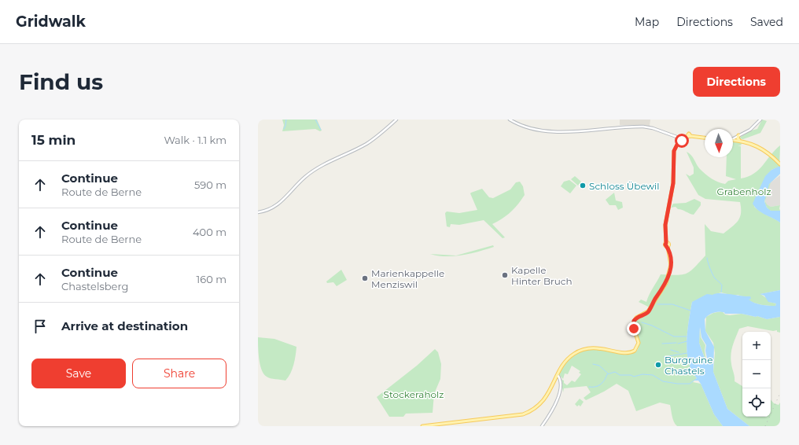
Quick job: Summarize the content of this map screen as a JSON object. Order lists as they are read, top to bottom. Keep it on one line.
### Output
{"parks":["Grabenholz","Stockeraholz"],"places":["Schloss Übewil","Kapelle Hinter Bruch","Marienkappelle Menziswil","Burgruine Chastels"],"north":"bottom","page":{"header":"Gridwalk","nav":["Map","Directions","Saved"],"buttons":["Directions",["Save","Share"]],"title":"Find us","heading":["15 min","Walk · 1.1 km"],"list":[["Continue","Route de Berne","590 m"],["Continue","Route de Berne","400 m"],["Continue","Chastelsberg","160 m"],"Arrive at destination"],"map_buttons":["+","−"]}}
